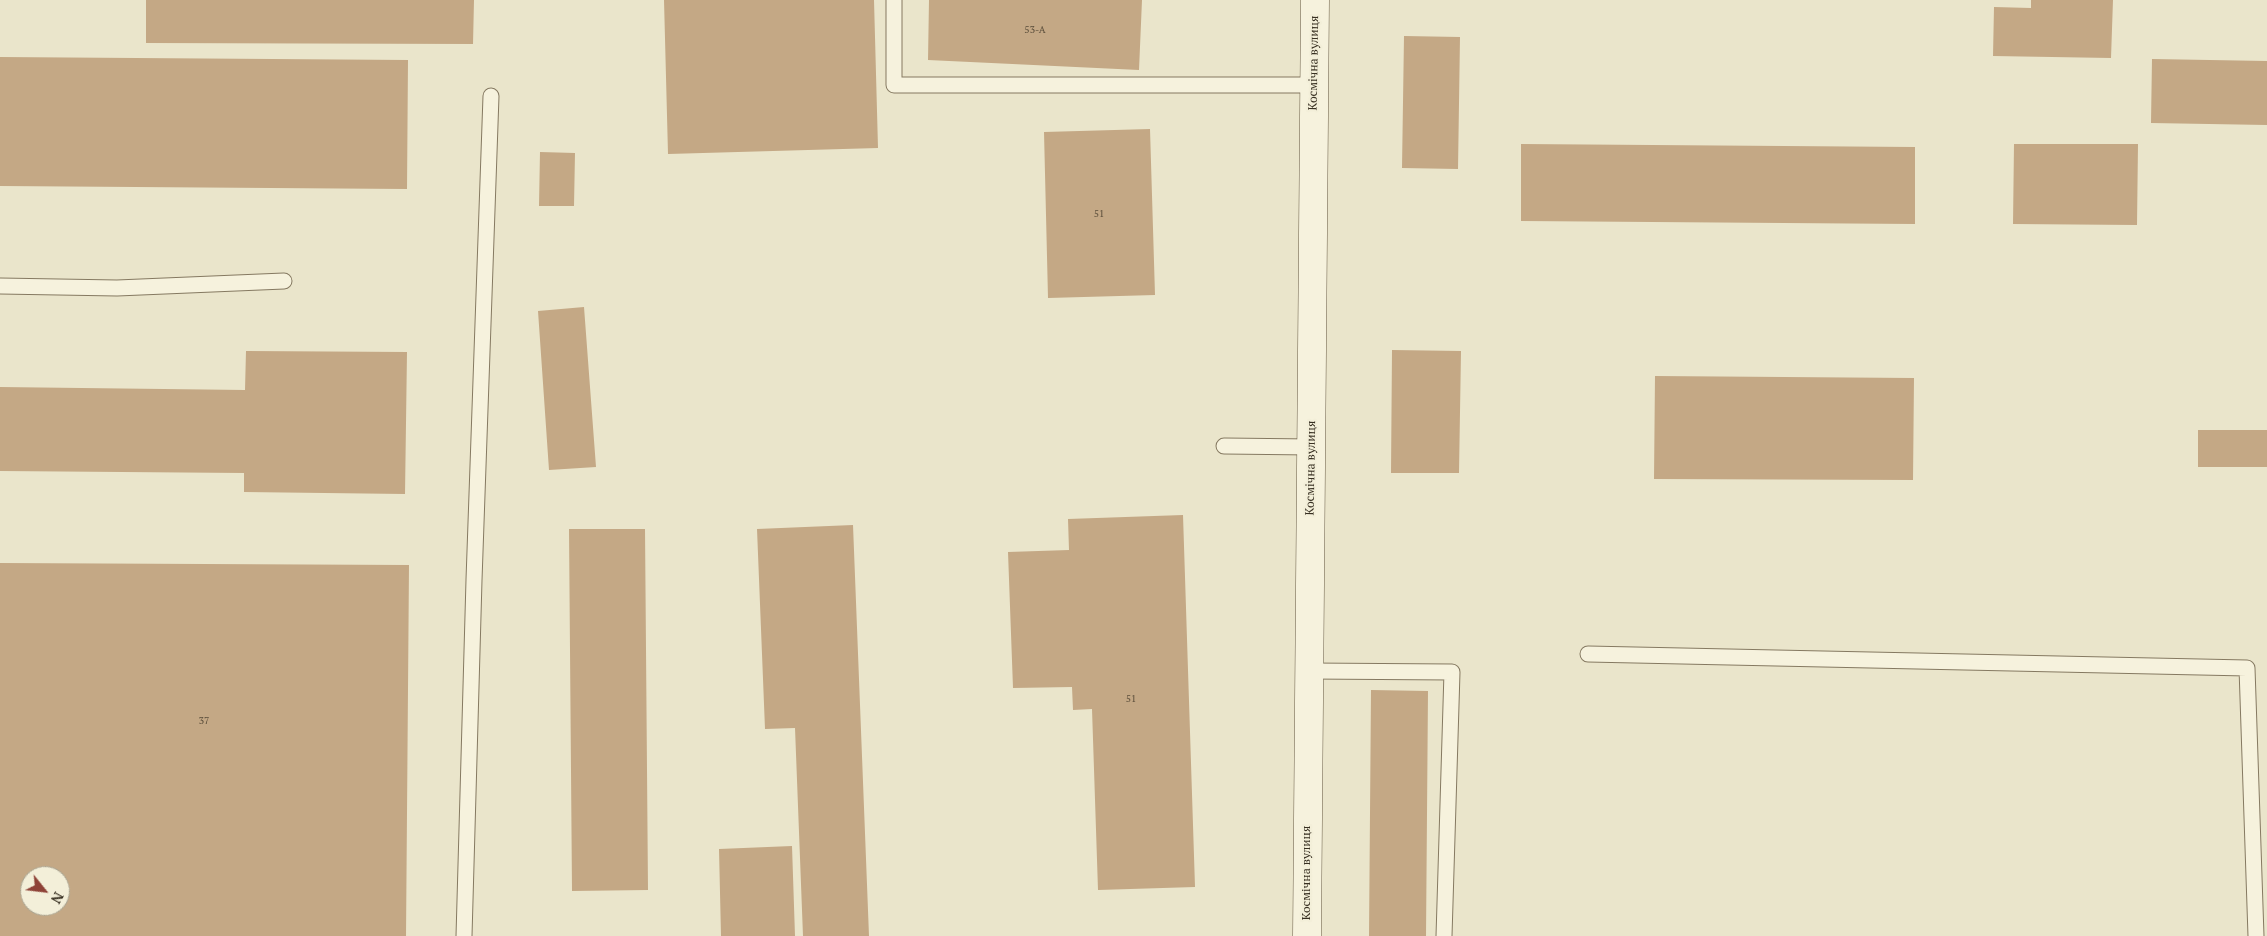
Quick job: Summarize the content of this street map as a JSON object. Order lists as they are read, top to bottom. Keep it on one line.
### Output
{"streets":{"main road":["Космічна вулиця"]},"house_numbers":["53-А","51","51","37"],"north":"bottom right"}
